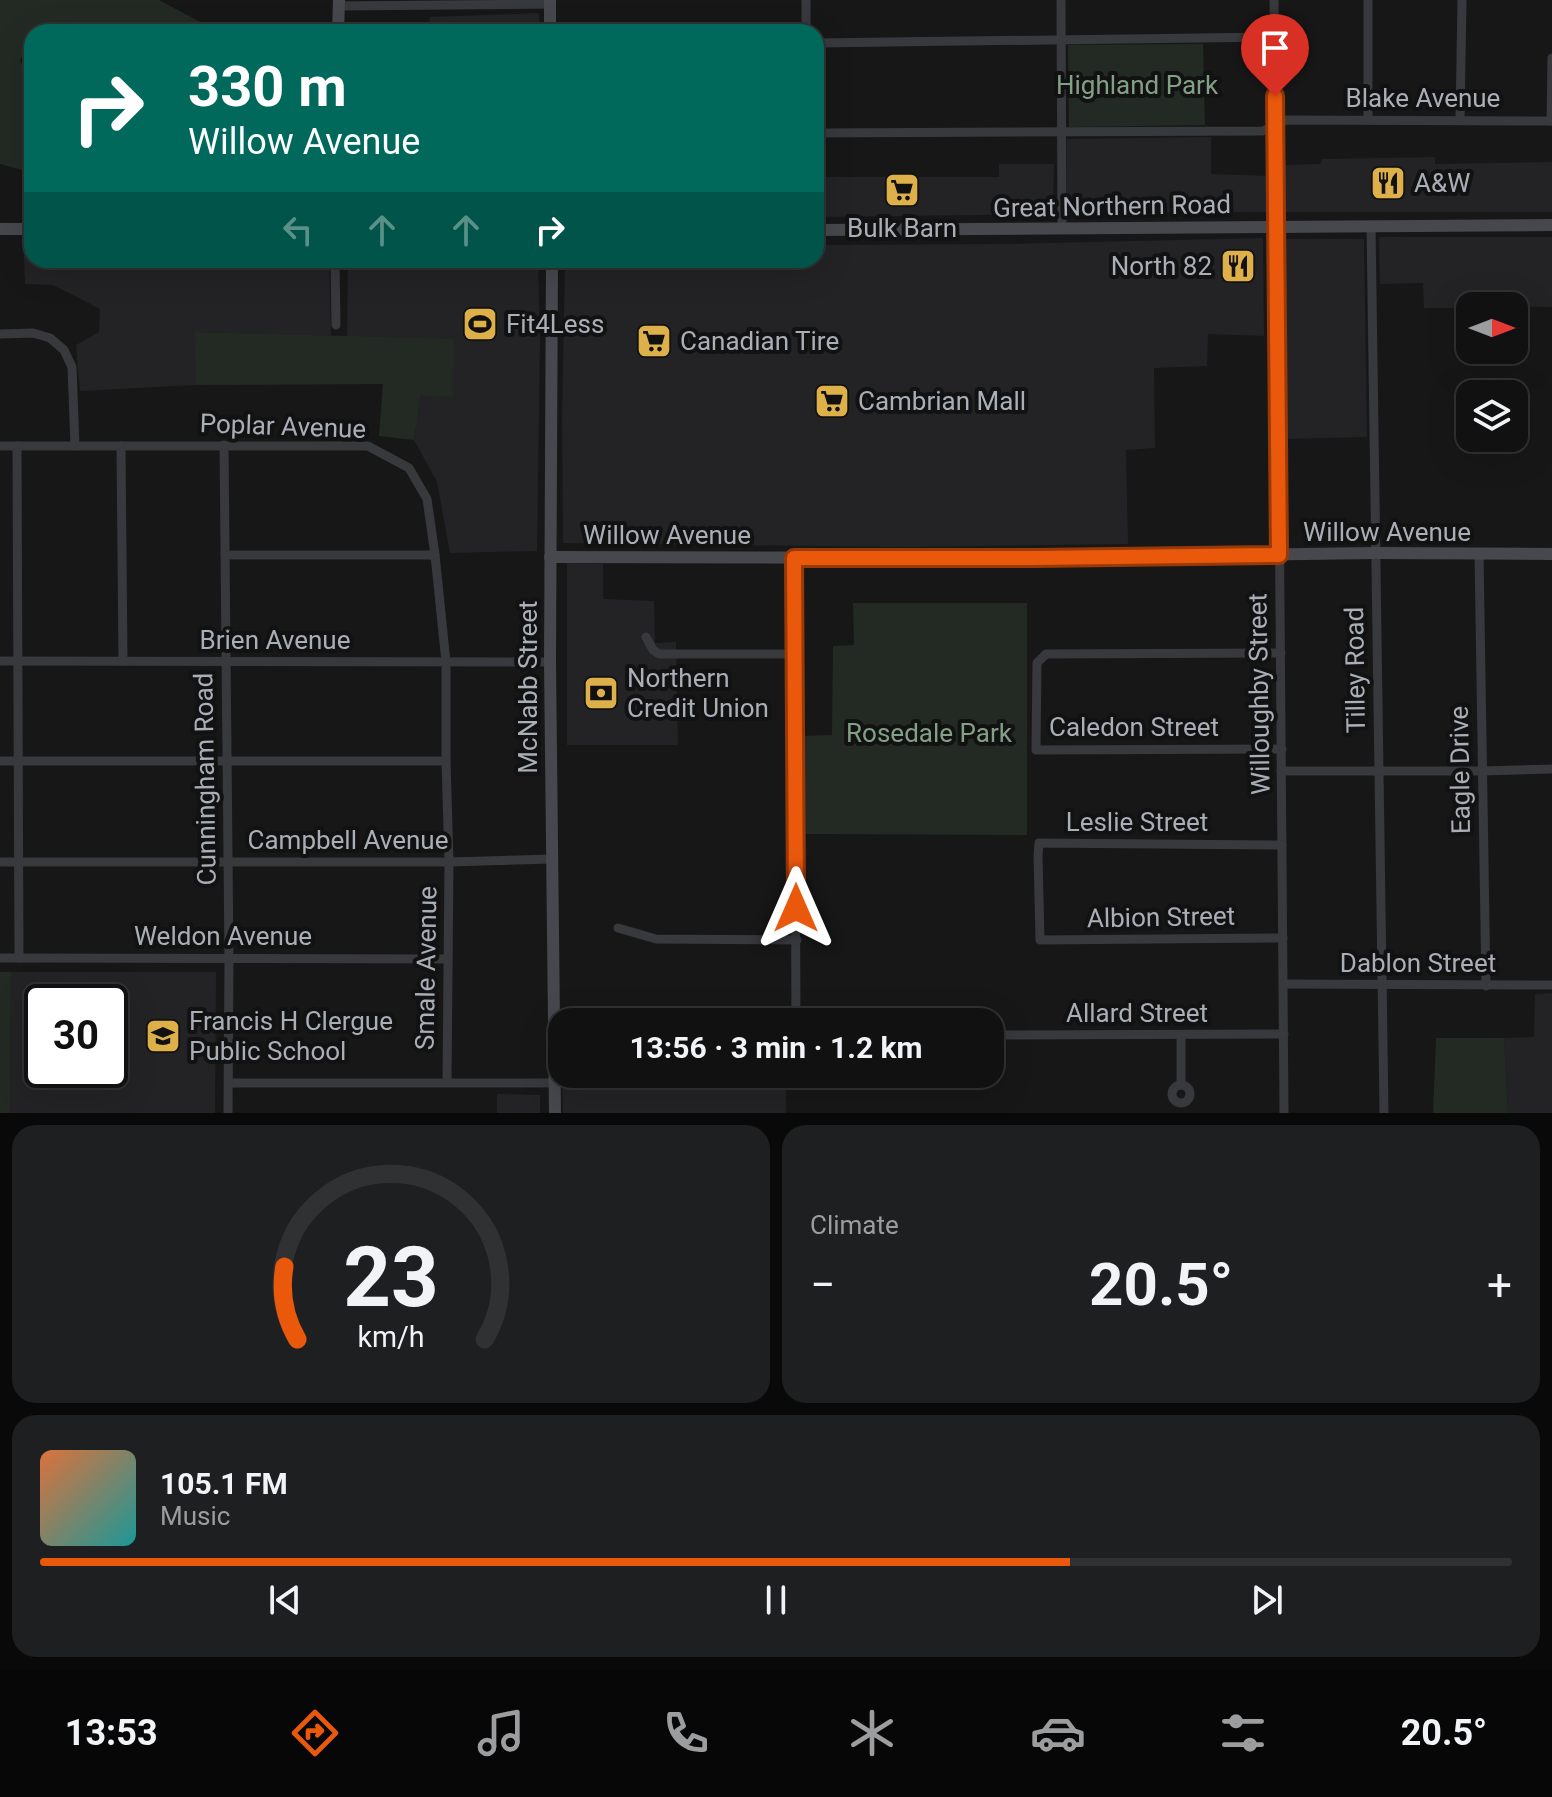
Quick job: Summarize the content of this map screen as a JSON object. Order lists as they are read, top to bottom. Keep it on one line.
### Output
{"streets":{"main road":["Great Northern Road","Willow Avenue","McNabb Street"],"street":["Blake Avenue","Poplar Avenue","Brien Avenue","Tilley Road","Willoughby Street","Caledon Street","Eagle Drive","Cunningham Road","Leslie Street","Campbell Avenue","Albion Street","Weldon Avenue","Dablon Street","Smale Avenue","Allard Street"]},"crossings":[["Blake Avenue","Willoughby Street"],["Great Northern Road","Tilley Road"],["Great Northern Road","Willoughby Street"],["Poplar Avenue","Brien Avenue"],["Poplar Avenue","Cunningham Road"],["Poplar Avenue","Smale Avenue"],["Willow Avenue","Tilley Road"],["Willow Avenue","McNabb Street"],["Willow Avenue","Willoughby Street"],["Willow Avenue","Eagle Drive"],["Brien Avenue","McNabb Street"],["Brien Avenue","Cunningham Road"],["Brien Avenue","Smale Avenue"],["Tilley Road","Dablon Street"],["McNabb Street","Campbell Avenue"],["Willoughby Street","Caledon Street"],["Willoughby Street","Leslie Street"],["Willoughby Street","Albion Street"],["Willoughby Street","Dablon Street"],["Willoughby Street","Allard Street"],["Eagle Drive","Dablon Street"],["Cunningham Road","Campbell Avenue"],["Cunningham Road","Weldon Avenue"],["Leslie Street","Albion Street"],["Campbell Avenue","Smale Avenue"],["Weldon Avenue","Smale Avenue"]],"parks":["Highland Park","Rosedale Park"],"places":{"restaurant":["A&W","North 82"],"supermarket":["Bulk Barn","Canadian Tire","Cambrian Mall"],"sports":["Fit4Less"],"bank":["Northern Credit Union"],"school or university":["Francis H Clergue Public School"]},"north":"right","page":{"turn":["330 m","Willow Avenue"],"limit":"30","trip":"13:56 · 3 min · 1.2 km","tile":"Climate","heat":["−","20.5°","+"],"song":["105.1 FM","Music"],"tabs":["13:53","20.5°"],"gauge":["23","km/h"]}}
